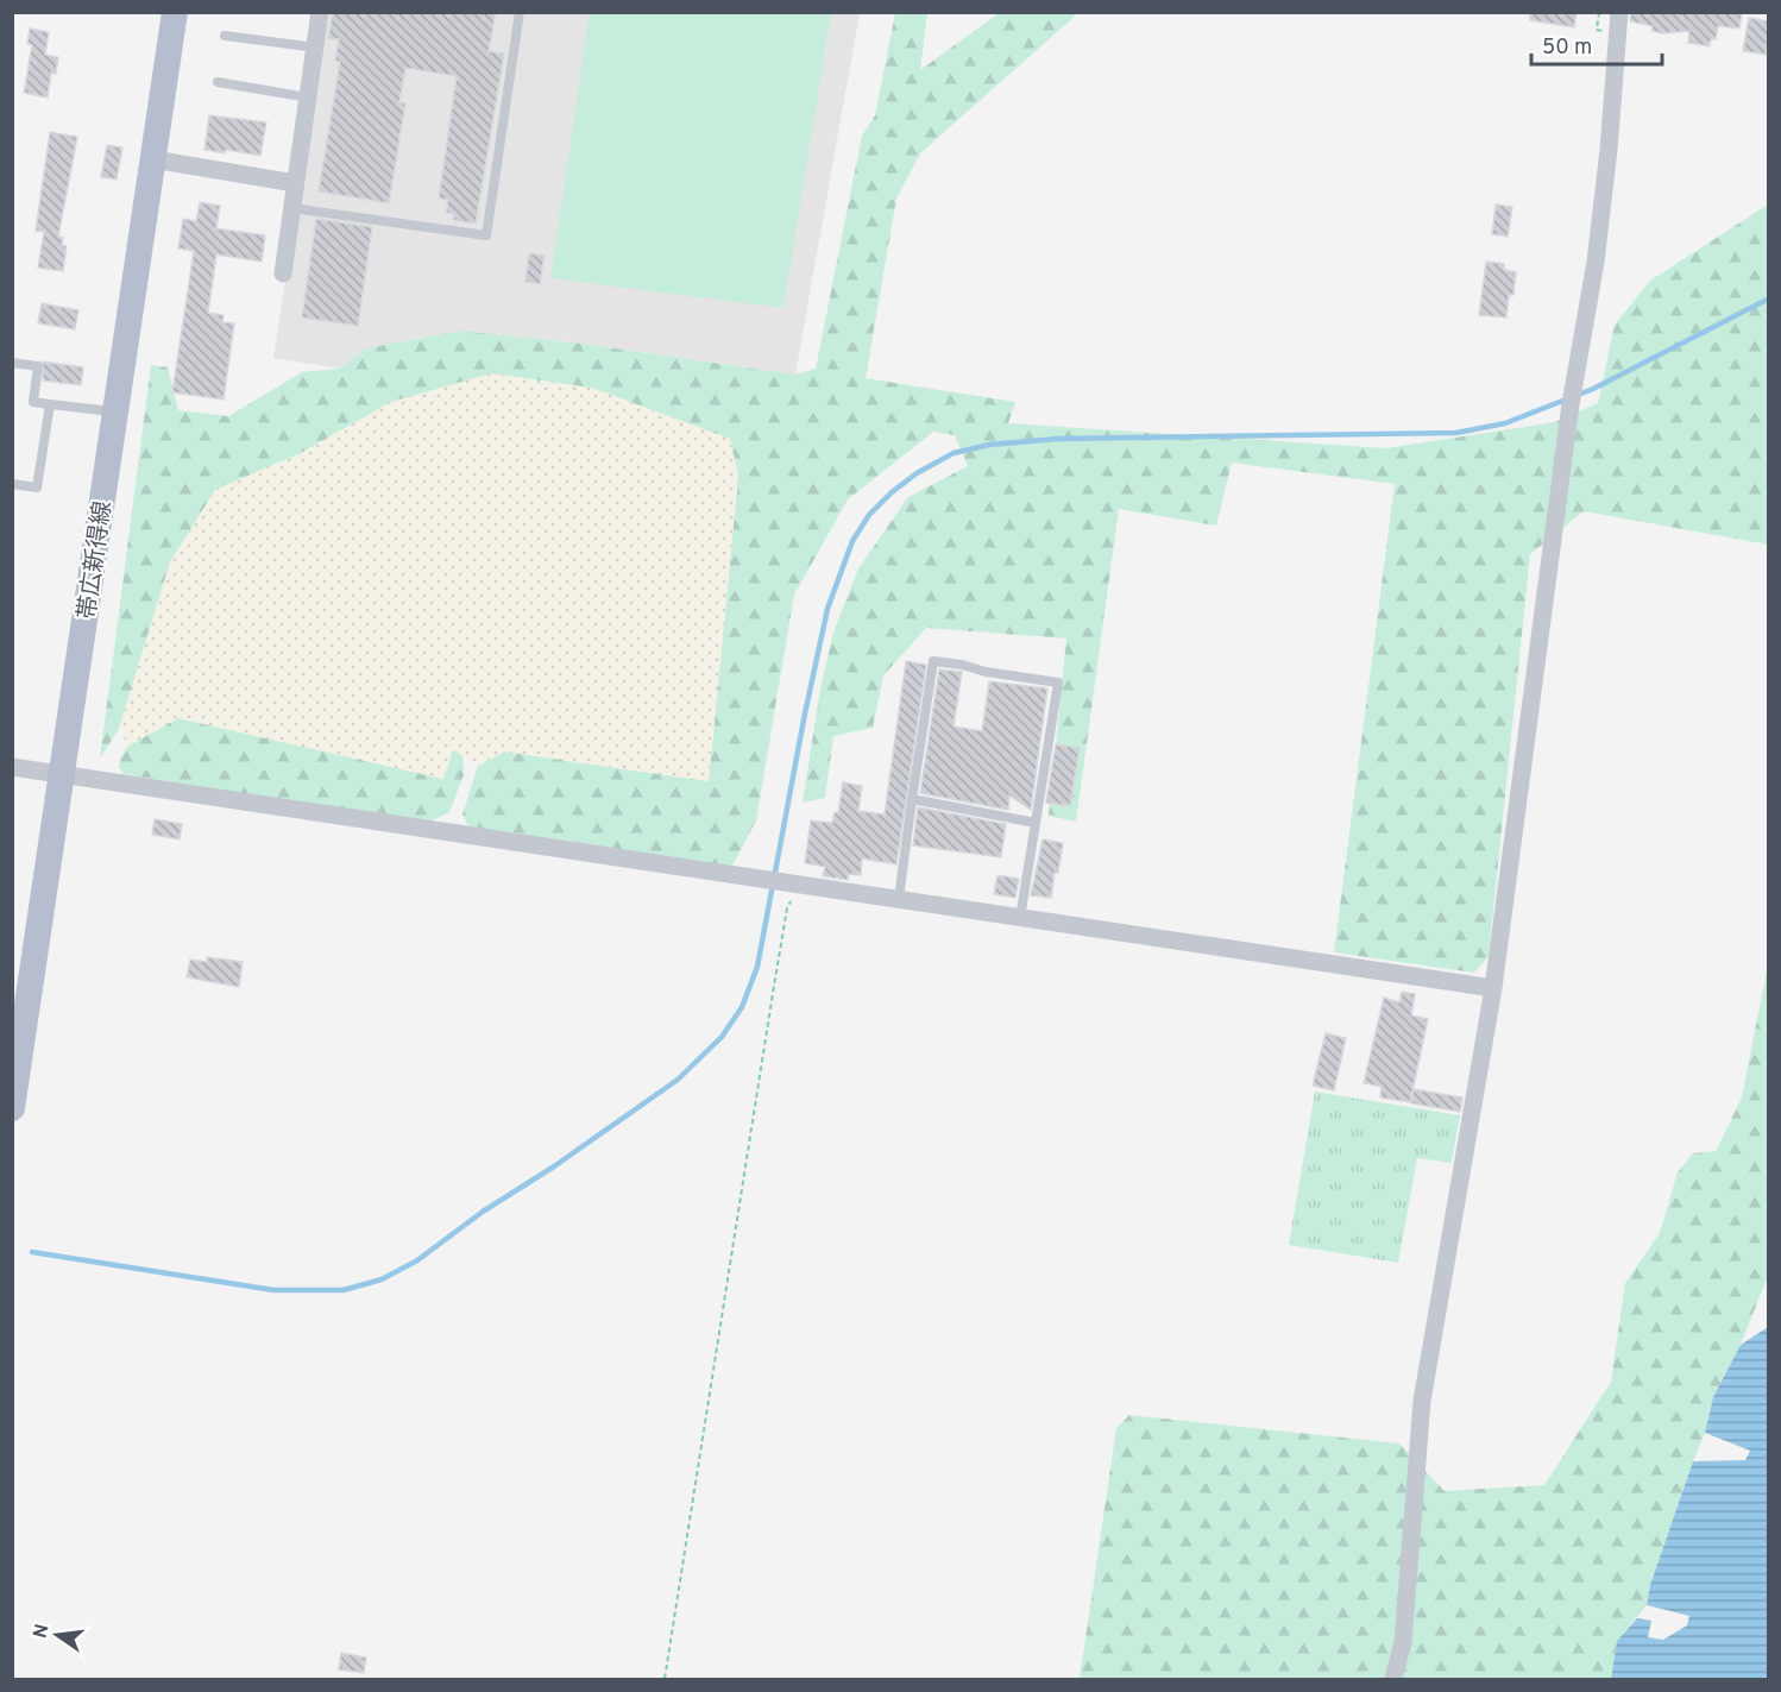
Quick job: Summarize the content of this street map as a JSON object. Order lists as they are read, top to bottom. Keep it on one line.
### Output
{"streets":{"main road":["帯広新得線"]},"scale_bar":"50 m","north":"left"}
